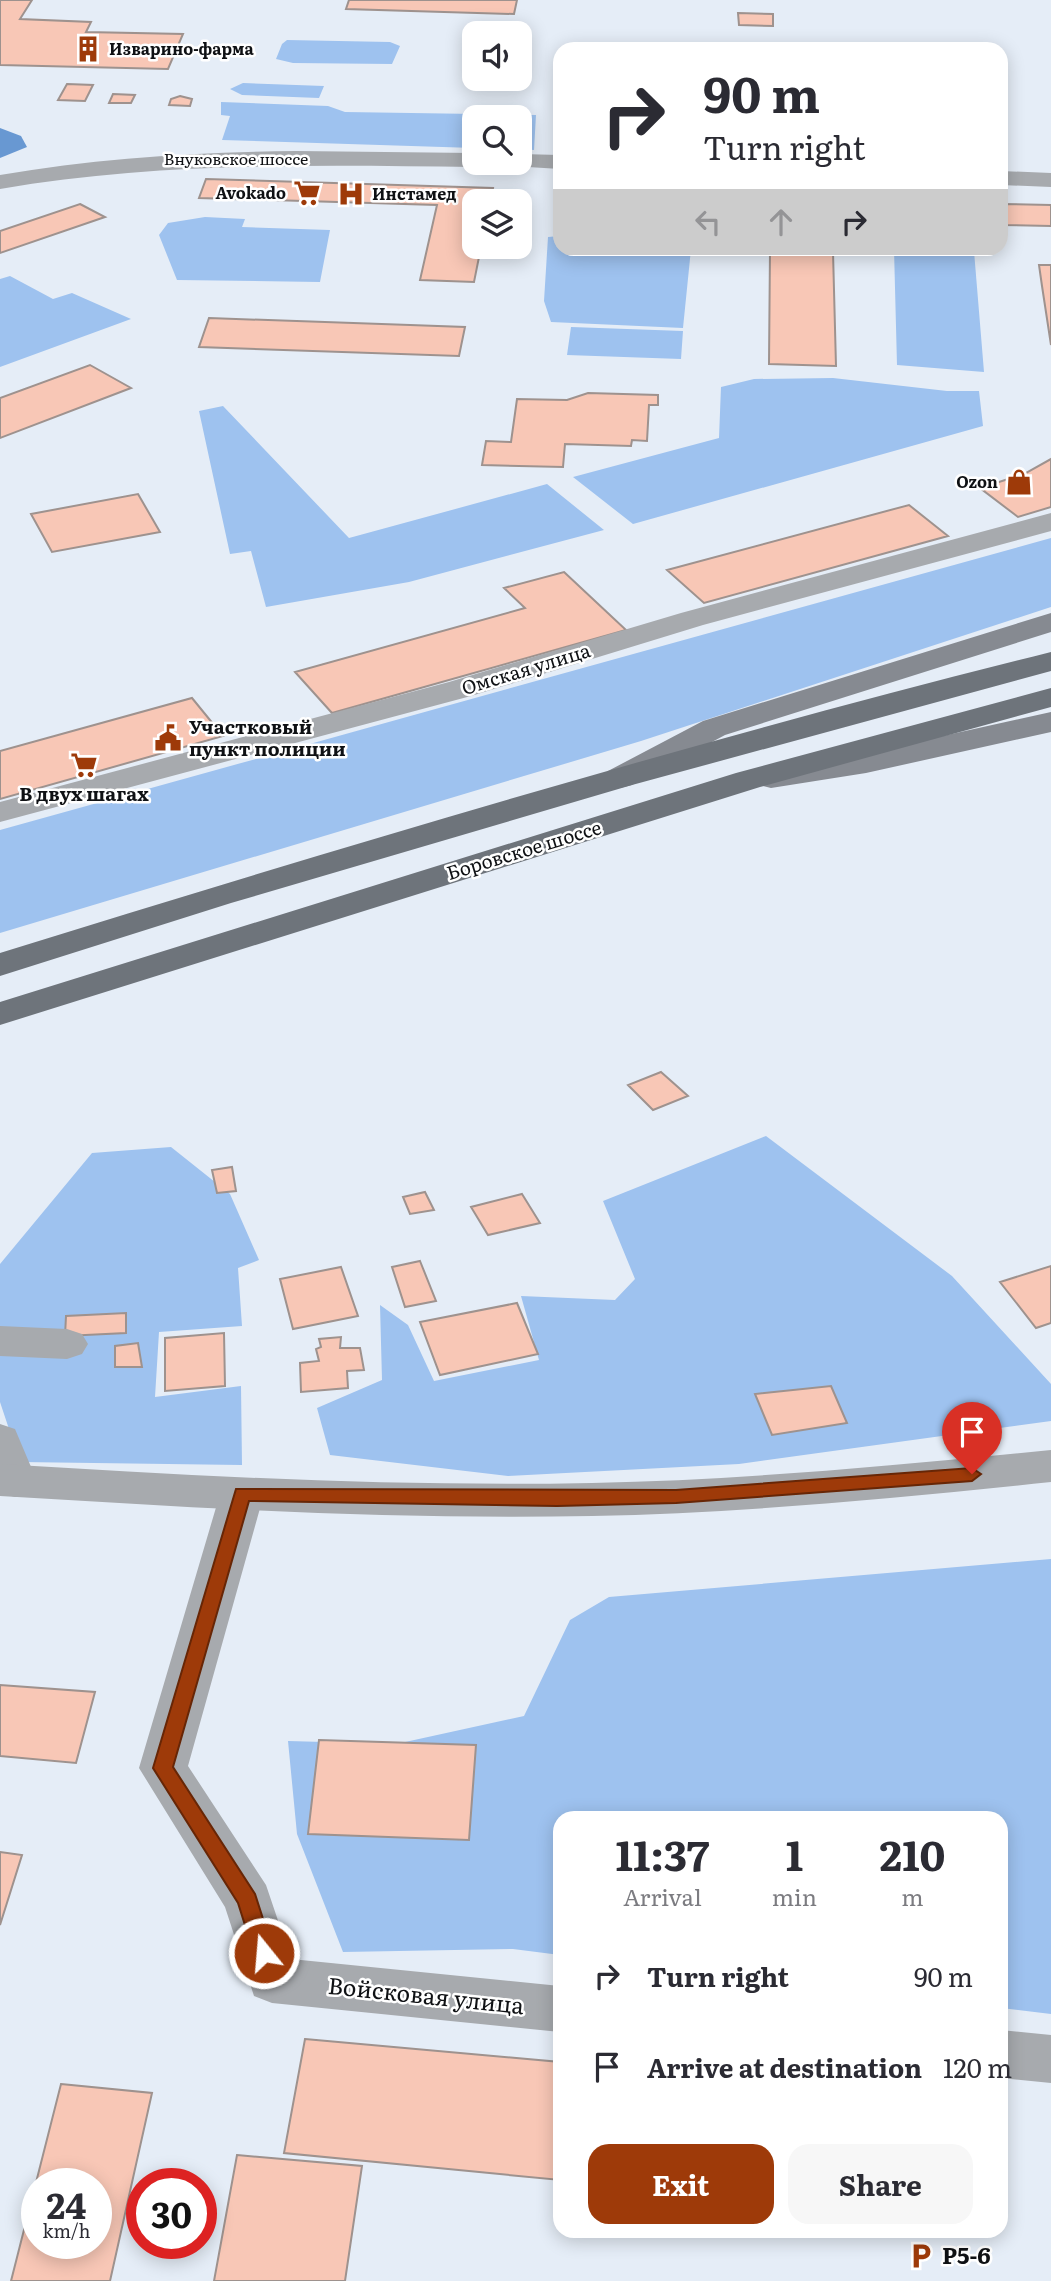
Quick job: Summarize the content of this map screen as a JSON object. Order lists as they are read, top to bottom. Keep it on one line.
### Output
{"streets":{"main road":["Боровское шоссе"],"street":["Внуковское шоссе","Омская улица","Войсковая улица"]},"places":{"building":["Изварино-фарма"],"supermarket":["Avokado","В двух шагах"],"hospital":["Инстамед"],"shop":["Ozon"],"public building":["Участковый пункт полиции"],"parking":["Р5-6"]},"page":{"turn":["90 m","Turn right"],"eta":["11:37","Arrival","1","min","210","m"],"list":[{"name":"Turn right","value":"90 m"},{"name":"Arrive at destination","value":"120 m"}],"buttons":["Exit","Share"],"speed":"24 km/h","limit":"30"}}
